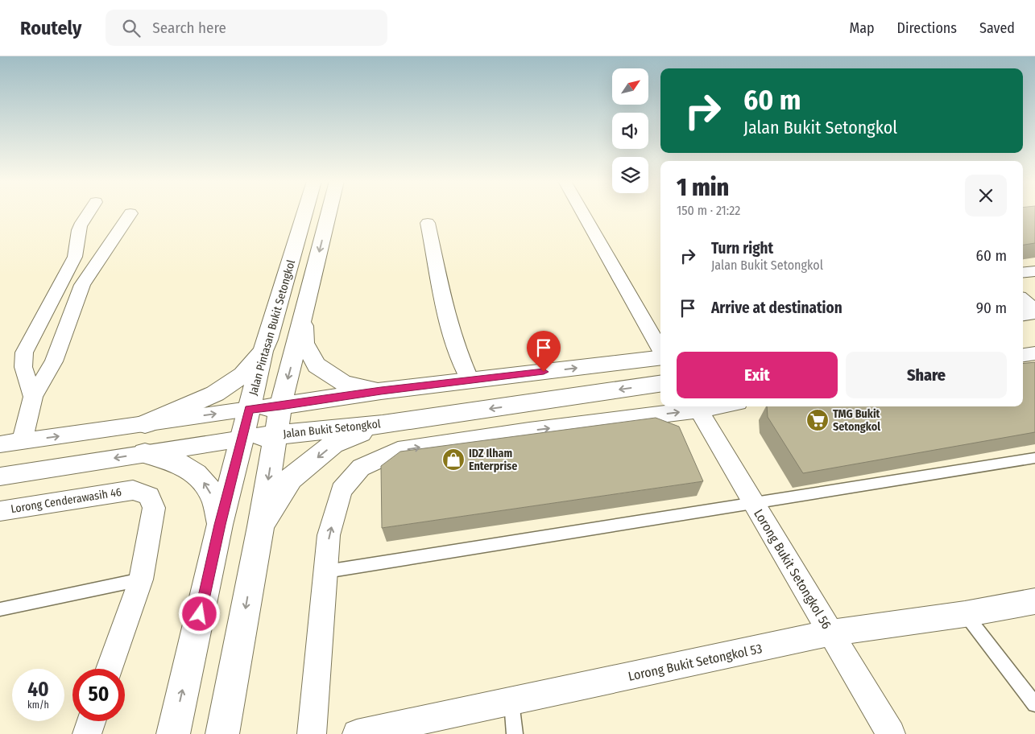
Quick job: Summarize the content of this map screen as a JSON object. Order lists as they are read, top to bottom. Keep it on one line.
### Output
{"streets":{"main road":["Jalan Pintasan Bukit Setongkol","Jalan Bukit Setongkol"],"street":["Lorong Cenderawasih 46","Lorong Bukit Setongkol 56","Lorong Bukit Setongkol 53"]},"crossings":[["Jalan Pintasan Bukit Setongkol","Jalan Bukit Setongkol"],["Lorong Bukit Setongkol 56","Lorong Bukit Setongkol 53"]],"places":{"supermarket":["TMG Bukit Setongkol"],"shop":["IDZ Ilham Enterprise"]},"north":"top right","page":{"header":"Routely","search":"Search here","nav":["Map","Directions","Saved"],"turn":["60 m","Jalan Bukit Setongkol"],"heading":["1 min","150 m · 21:22"],"list":[{"name":"Turn right","note":"Jalan Bukit Setongkol","value":"60 m"},{"name":"Arrive at destination","value":"90 m"}],"buttons":["Exit","Share"],"speed":"40 km/h","limit":"50"}}
